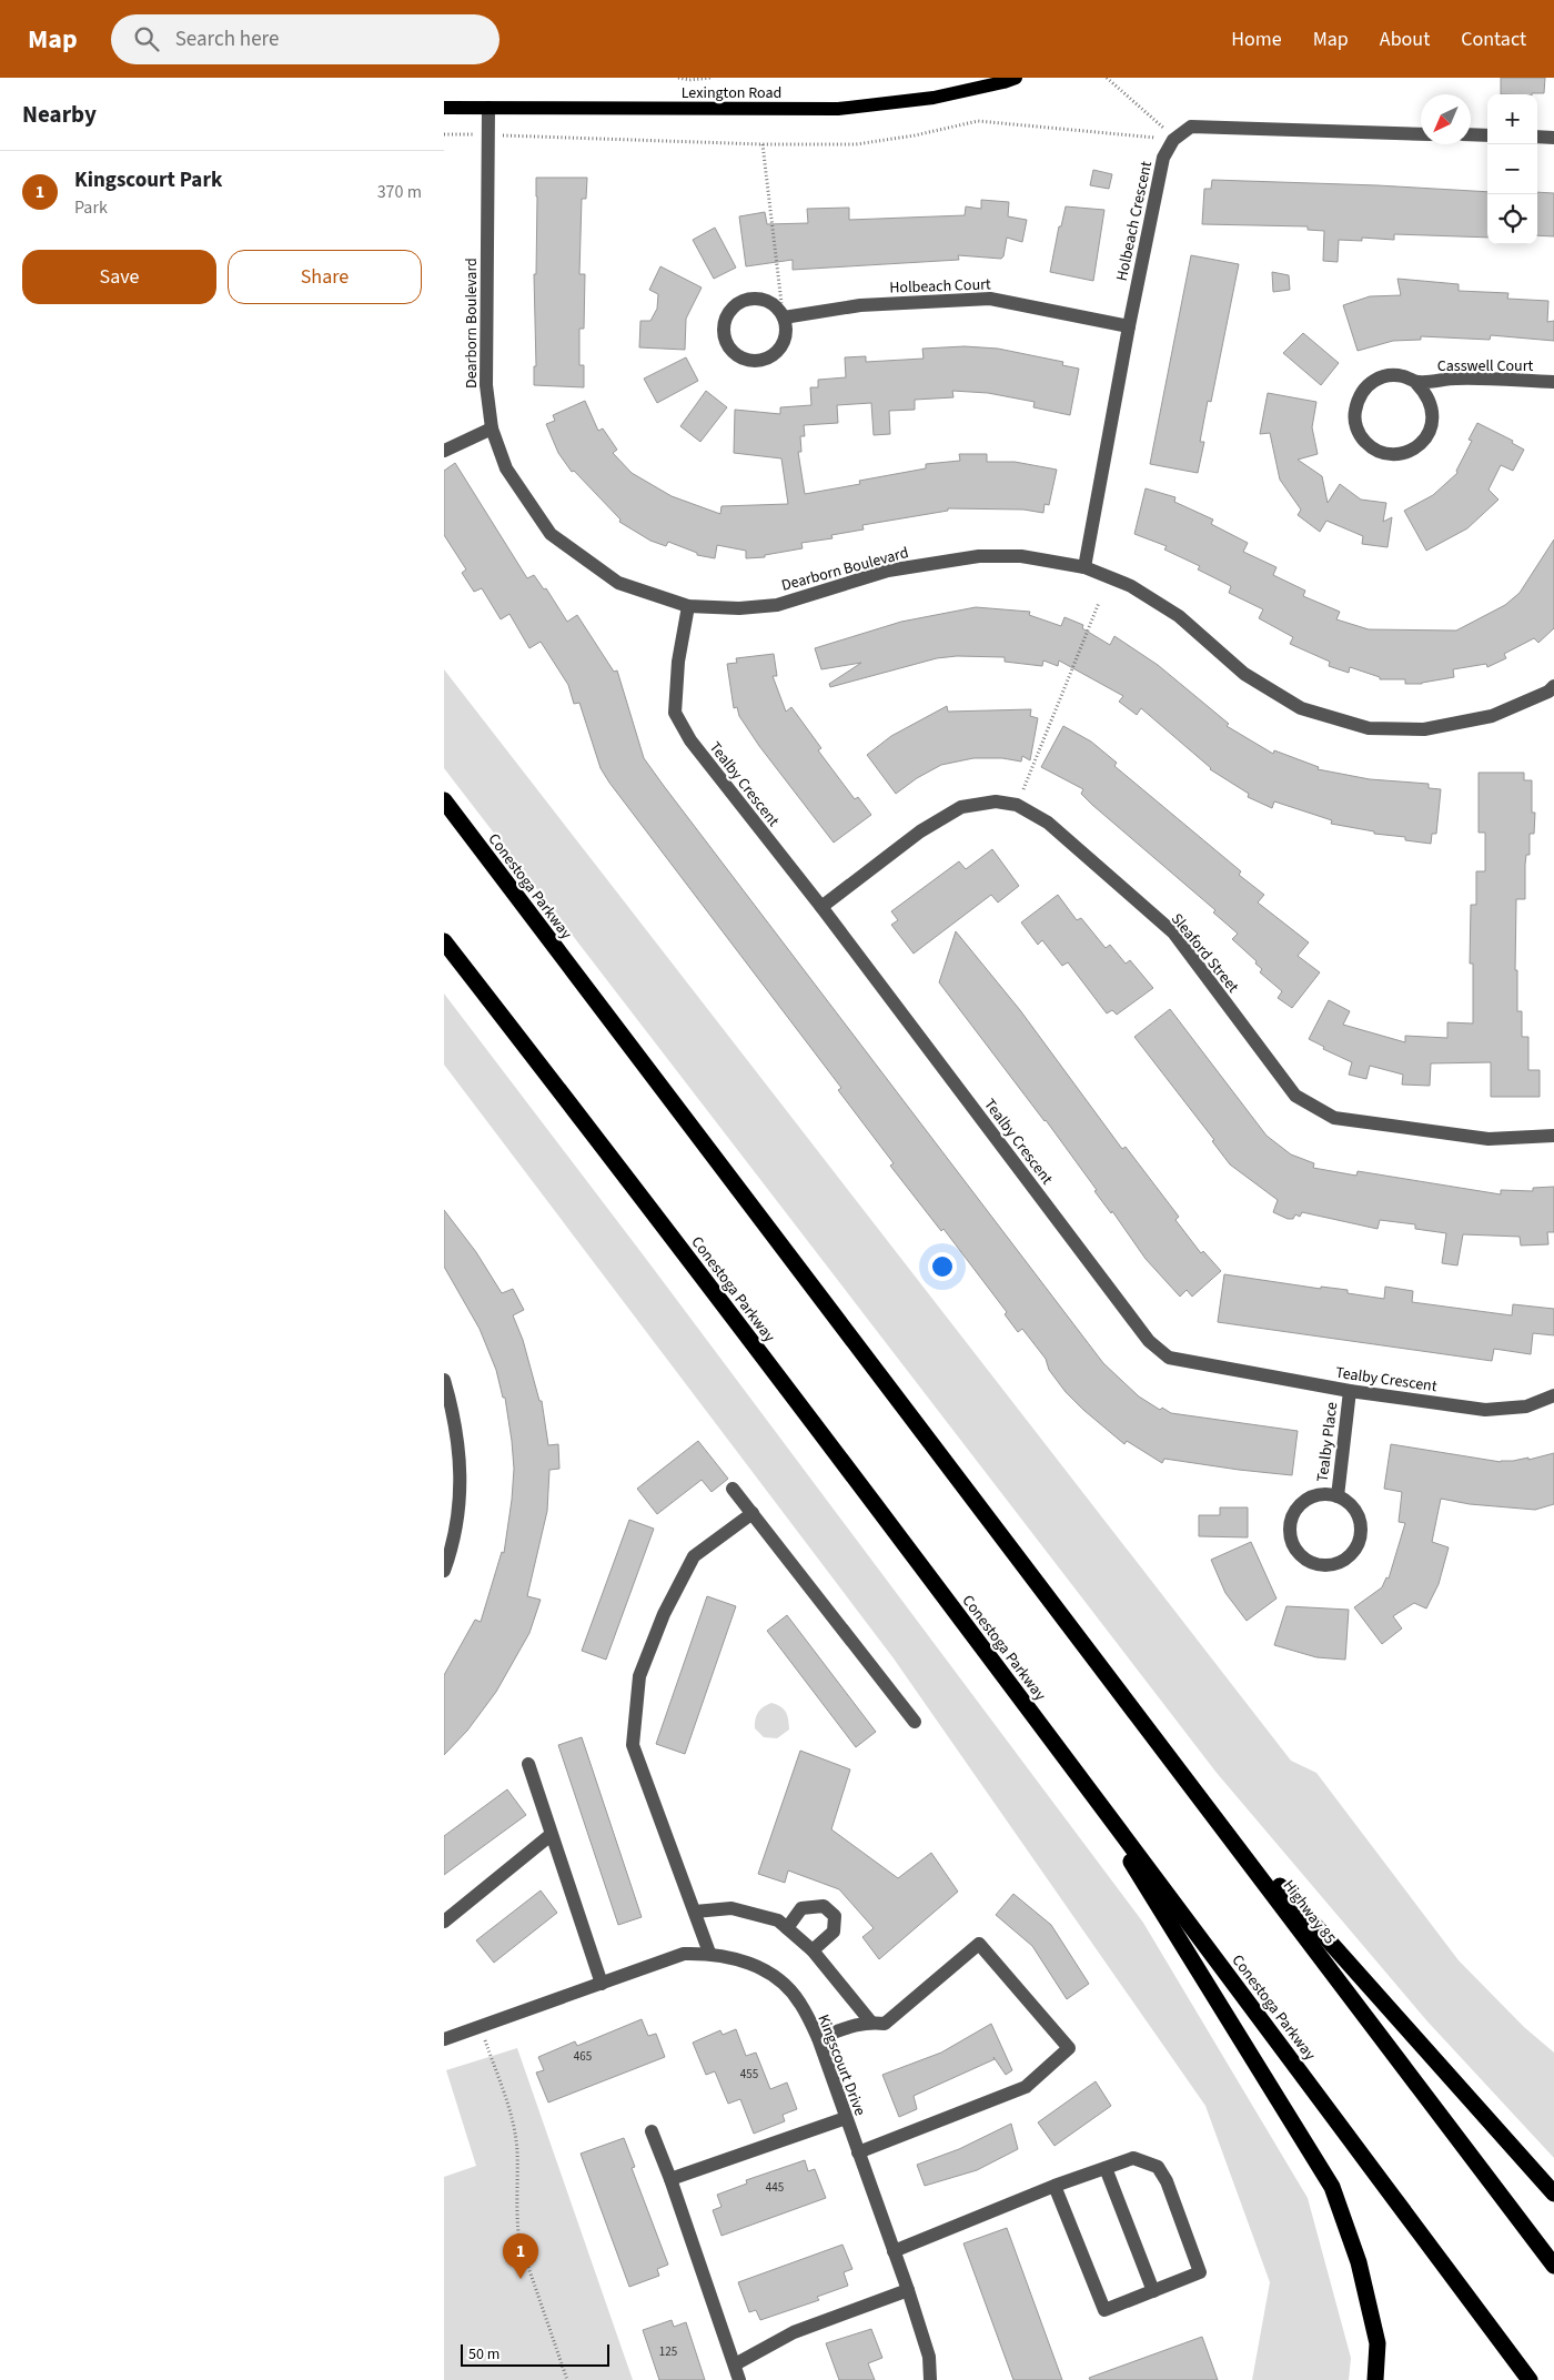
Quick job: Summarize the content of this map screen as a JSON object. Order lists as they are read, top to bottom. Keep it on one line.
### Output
{"streets":{"highway":["Conestoga Parkway","Highway 85"],"main road":["Lexington Road"],"street":["Holbeach Crescent","Holbeach Court","Dearborn Boulevard","Casswell Court","Tealby Crescent","Sleaford Street","Tealby Place","Kingscourt Drive"]},"crossings":[["Lexington Road","Dearborn Boulevard"],["Holbeach Crescent","Holbeach Court"],["Holbeach Crescent","Dearborn Boulevard"],["Dearborn Boulevard","Tealby Crescent"],["Tealby Crescent","Sleaford Street"],["Tealby Crescent","Tealby Place"],["Conestoga Parkway","Highway 85"]],"house_numbers":["465","455","445","125"],"scale_bar":"50 m","north":"bottom left","page":{"header":"Map","search":"Search here","nav":["Home","Map","About","Contact"],"heading":"Nearby","map_buttons":["+","−"],"list":[{"mark":"1","name":"Kingscourt Park","note":"Park","value":"370 m"}],"buttons":["Save","Share"],"pins":"1","scale":"50 m"}}
